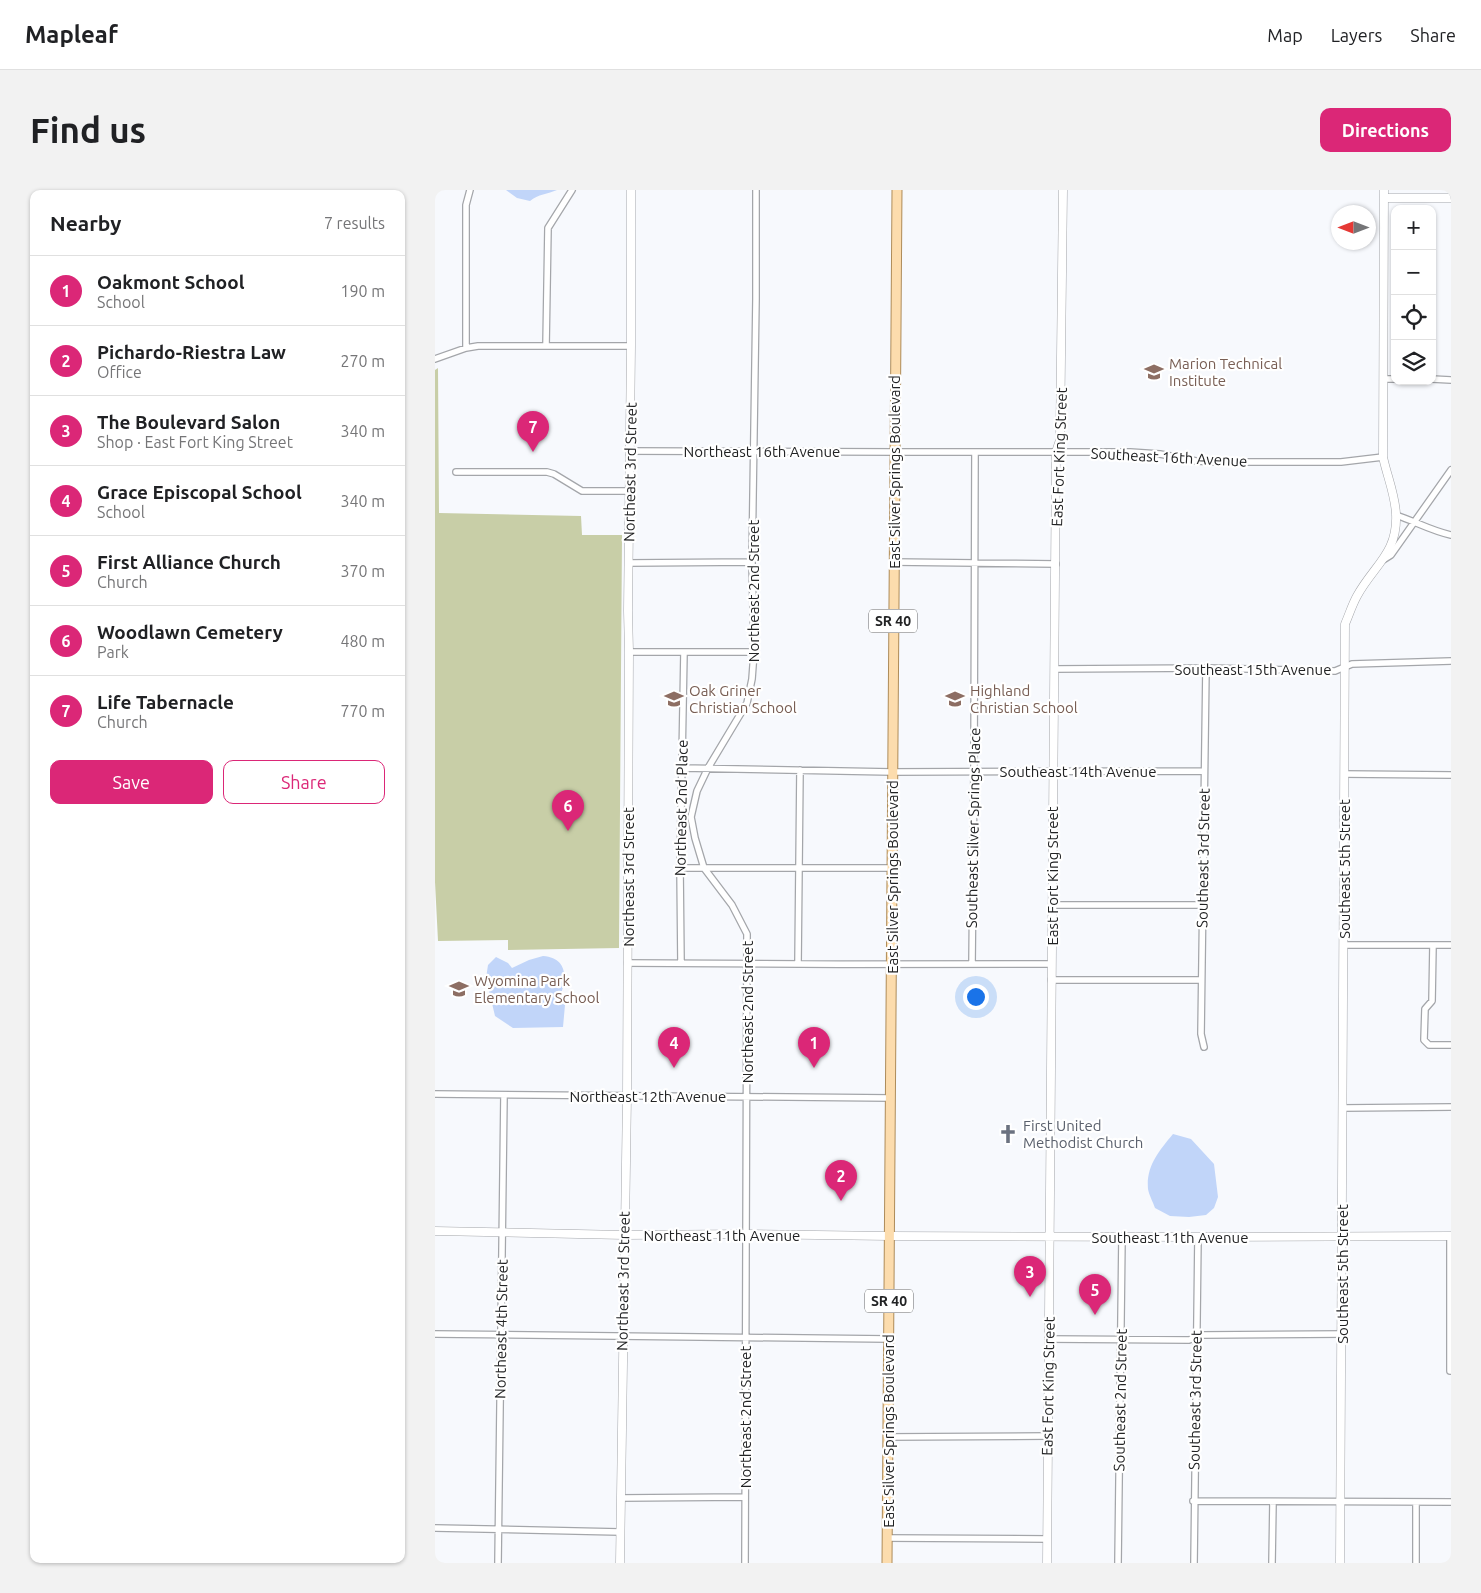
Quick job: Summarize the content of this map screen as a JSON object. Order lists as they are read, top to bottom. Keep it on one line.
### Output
{"streets":{"main road":["East Silver Springs Boulevard","SR 40"],"street":["Northeast 16th Avenue","East Fort King Street","Southeast 16th Avenue","Northeast 3rd Street","Northeast 2nd Street","Southeast 15th Avenue","Southeast 14th Avenue","Northeast 2nd Place","Southeast Silver Springs Place","Southeast 3rd Street","Southeast 5th Street","Northeast 12th Avenue","Northeast 11th Avenue","Southeast 11th Avenue","Northeast 4th Street","Southeast 2nd Street"]},"crossings":[["Northeast 16th Avenue","Southeast 16th Avenue"],["Northeast 16th Avenue","Northeast 3rd Street"],["Northeast 16th Avenue","East Silver Springs Boulevard"],["Northeast 16th Avenue","Northeast 2nd Street"],["East Fort King Street","Southeast 16th Avenue"],["East Fort King Street","Southeast 15th Avenue"],["East Fort King Street","Southeast 14th Avenue"],["East Fort King Street","Southeast 11th Avenue"],["Southeast 16th Avenue","East Silver Springs Boulevard"],["Southeast 16th Avenue","Southeast Silver Springs Place"],["Southeast 16th Avenue","Southeast 5th Street"],["Northeast 3rd Street","Northeast 12th Avenue"],["Northeast 3rd Street","Northeast 11th Avenue"],["East Silver Springs Boulevard","Southeast 14th Avenue"],["East Silver Springs Boulevard","Northeast 12th Avenue"],["East Silver Springs Boulevard","Northeast 11th Avenue"],["East Silver Springs Boulevard","Southeast 11th Avenue"],["Northeast 2nd Street","Southeast 14th Avenue"],["Northeast 2nd Street","Northeast 12th Avenue"],["Northeast 2nd Street","Northeast 11th Avenue"],["Southeast 15th Avenue","Southeast 3rd Street"],["Southeast 15th Avenue","Southeast 5th Street"],["Southeast 14th Avenue","Northeast 2nd Place"],["Southeast 14th Avenue","Southeast Silver Springs Place"],["Southeast 14th Avenue","Southeast 3rd Street"],["Southeast 3rd Street","Southeast 11th Avenue"],["Southeast 5th Street","Southeast 11th Avenue"],["Northeast 12th Avenue","Northeast 4th Street"],["Northeast 11th Avenue","Southeast 11th Avenue"],["Northeast 11th Avenue","Northeast 4th Street"],["Southeast 11th Avenue","Southeast 2nd Street"]],"places":{"school or university":["Marion Technical Institute","Oak Griner Christian School","Highland Christian School","Wyomina Park Elementary School"],"church":["First United Methodist Church"]},"north":"left","page":{"header":"Mapleaf","nav":["Map","Layers","Share"],"buttons":["Directions",["Save","Share"]],"title":"Find us","heading":["Nearby","7 results"],"map_buttons":["+","−"],"list":[{"mark":"1","name":"Oakmont School","note":"School","value":"190 m"},{"mark":"2","name":"Pichardo-Riestra Law","note":"Office","value":"270 m"},{"mark":"3","name":"The Boulevard Salon","note":"Shop · East Fort King Street","value":"340 m"},{"mark":"4","name":"Grace Episcopal School","note":"School","value":"340 m"},{"mark":"5","name":"First Alliance Church","note":"Church","value":"370 m"},{"mark":"6","name":"Woodlawn Cemetery","note":"Park","value":"480 m"},{"mark":"7","name":"Life Tabernacle","note":"Church","value":"770 m"}],"pins":["7","6","1","4","2","3","5"]}}
